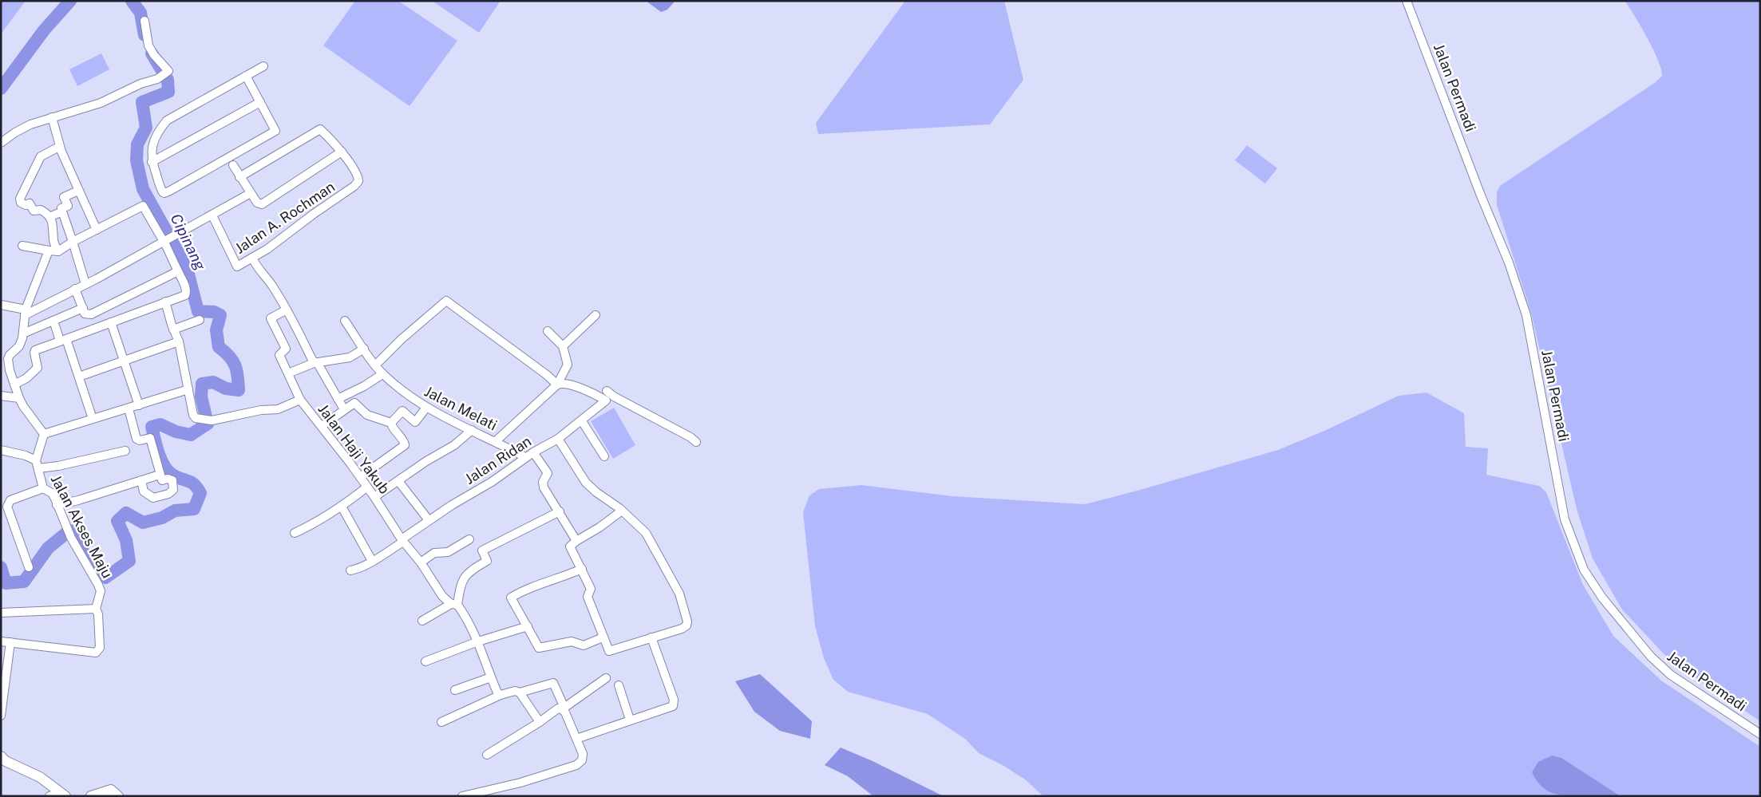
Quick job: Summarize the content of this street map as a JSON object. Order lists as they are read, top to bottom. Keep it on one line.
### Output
{"streets":{"street":["Jalan Permadi","Jalan A. Rochman","Jalan Melati","Jalan Haji Yakub","Jalan Ridan","Jalan Akses Maju"]},"crossings":[["Jalan Melati","Jalan Ridan"],["Jalan Haji Yakub","Jalan Ridan"]],"water":["Cipinang"]}
